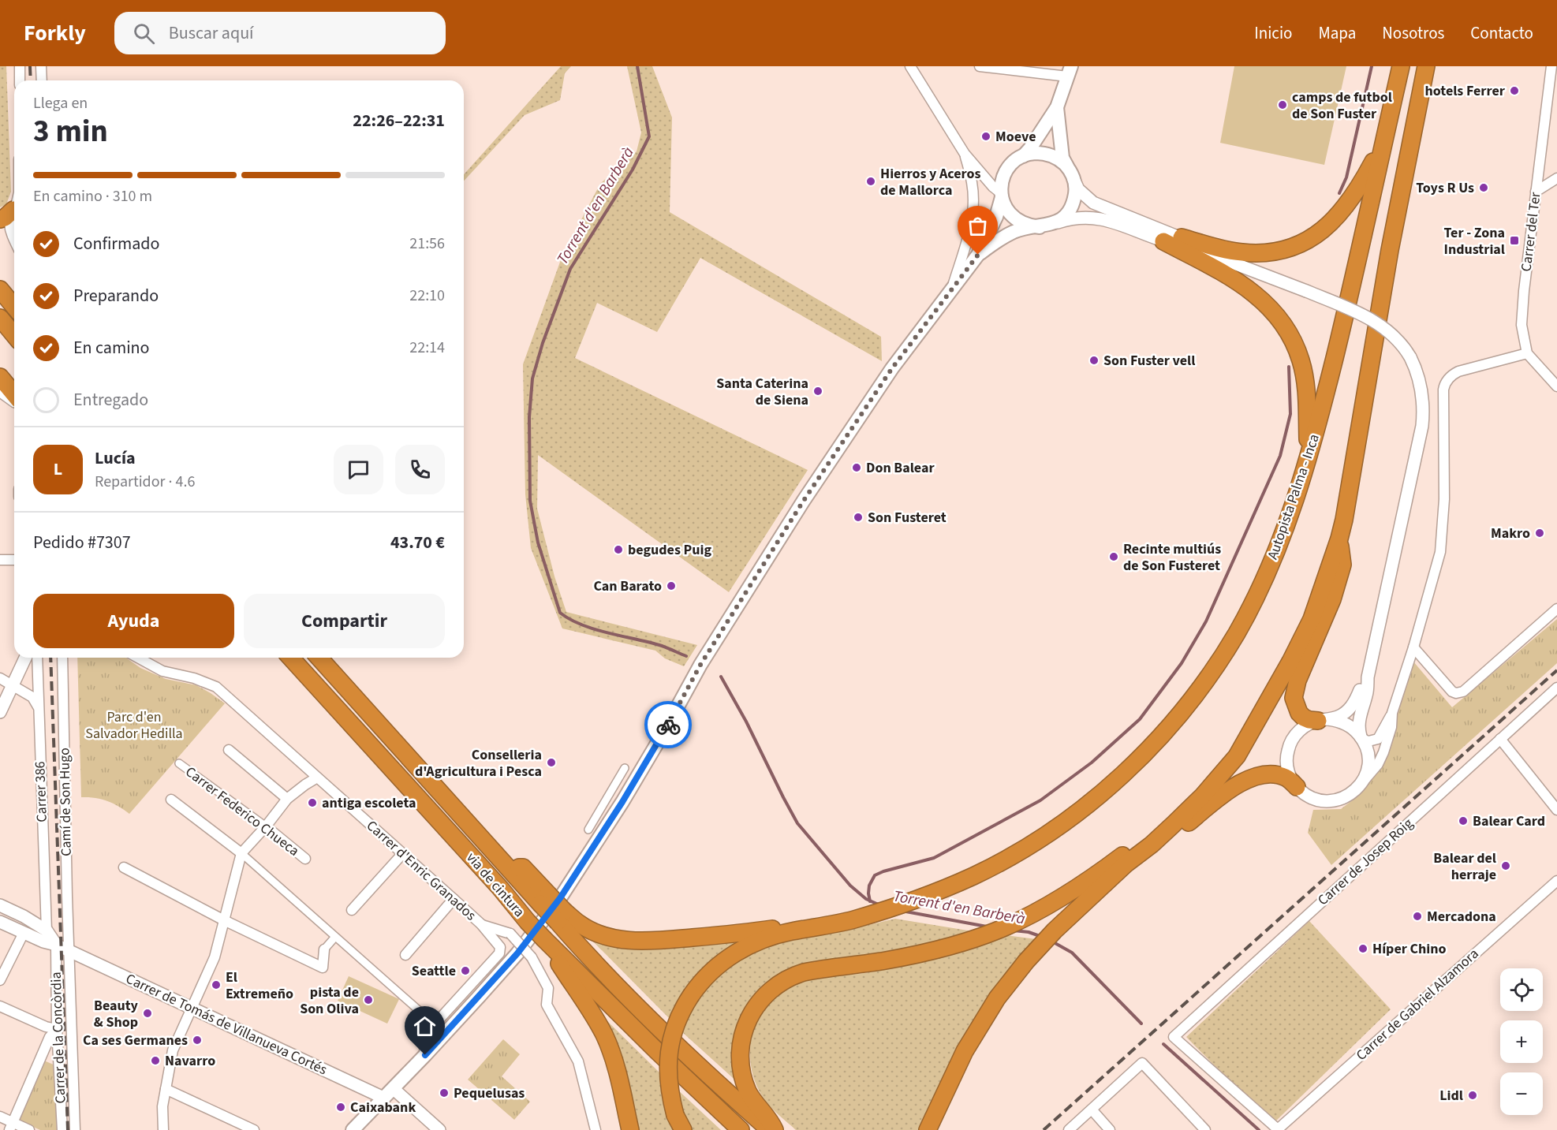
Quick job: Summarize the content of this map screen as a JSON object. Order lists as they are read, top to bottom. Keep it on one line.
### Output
{"streets":{"highway":["Autopista Palma - Inca","via de cintura"],"street":["Carrer del Ter","Carrer 386","Camí de Son Hugo","Carrer Federico Chueca","Carrer de Josep Roig","Carrer d'Enric Granados","Carrer de Gabriel Alzamora","Carrer de Tomás de Villanueva Cortés","Carrer de la Concòrdia"]},"crossings":[["Camí de Son Hugo","Carrer de Tomás de Villanueva Cortés"],["Camí de Son Hugo","Carrer de la Concòrdia"],["Carrer de Josep Roig","Carrer de Gabriel Alzamora"],["Carrer de Tomás de Villanueva Cortés","Carrer de la Concòrdia"]],"water":["Torrent d'en Barberà"],"parks":["Parc d'en Salvador Hedilla"],"places":{"other":["hotels Ferrer","camps de futbol de Son Fuster","Moeve","Hierros y Aceros de Mallorca","Toys R Us","Son Fuster vell","Santa Caterina de Siena","Don Balear","Son Fusteret","Makro","begudes Puig","Recinte multiús de Son Fusteret","Can Barato","Conselleria d'Agricultura i Pesca","antiga escoleta","Balear Card","Balear del herraje","Mercadona","Híper Chino","Seattle","El Extremeño","pista de Son Oliva","Beauty & Shop","Ca ses Germanes","Navarro","Pequelusas","Lidl","Caixabank"],"transit":["Ter - Zona Industrial"]},"page":{"header":"Forkly","search":"Buscar aquí","nav":["Inicio","Mapa","Nosotros","Contacto"],"heading":["3 min","Llega en","22:26–22:31"],"panel":["Lucía","Repartidor · 4.6","Pedido #7307","43.70 €"],"bar":"En camino · 310 m","list":[["Confirmado","21:56"],["Preparando","22:10"],["En camino","22:14"],"Entregado"],"round":"L","buttons":["Ayuda","Compartir"],"map_buttons":["+","−"]}}
